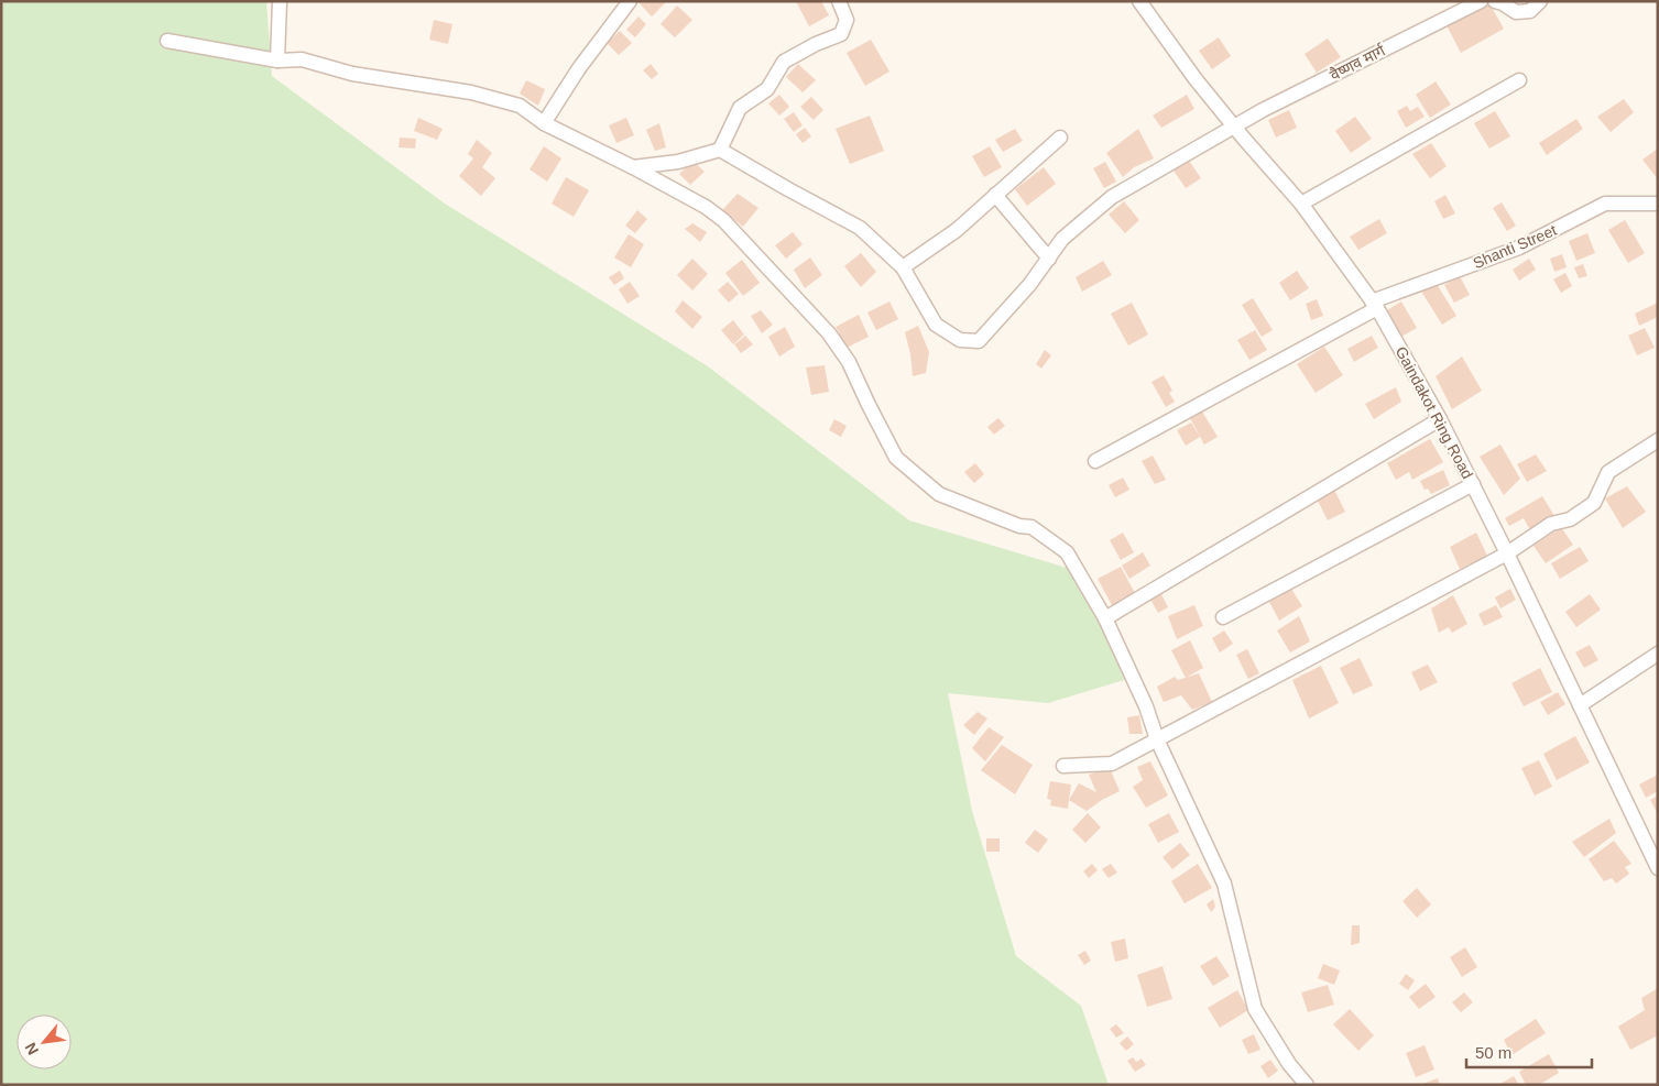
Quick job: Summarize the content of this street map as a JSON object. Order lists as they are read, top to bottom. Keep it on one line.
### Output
{"streets":{"street":["वैष्णव मार्ग","Shanti Street","Gaindakot Ring Road"]},"crossings":[["वैष्णव मार्ग","Gaindakot Ring Road"],["Shanti Street","Gaindakot Ring Road"]],"scale_bar":"50 m","north":"bottom left"}
